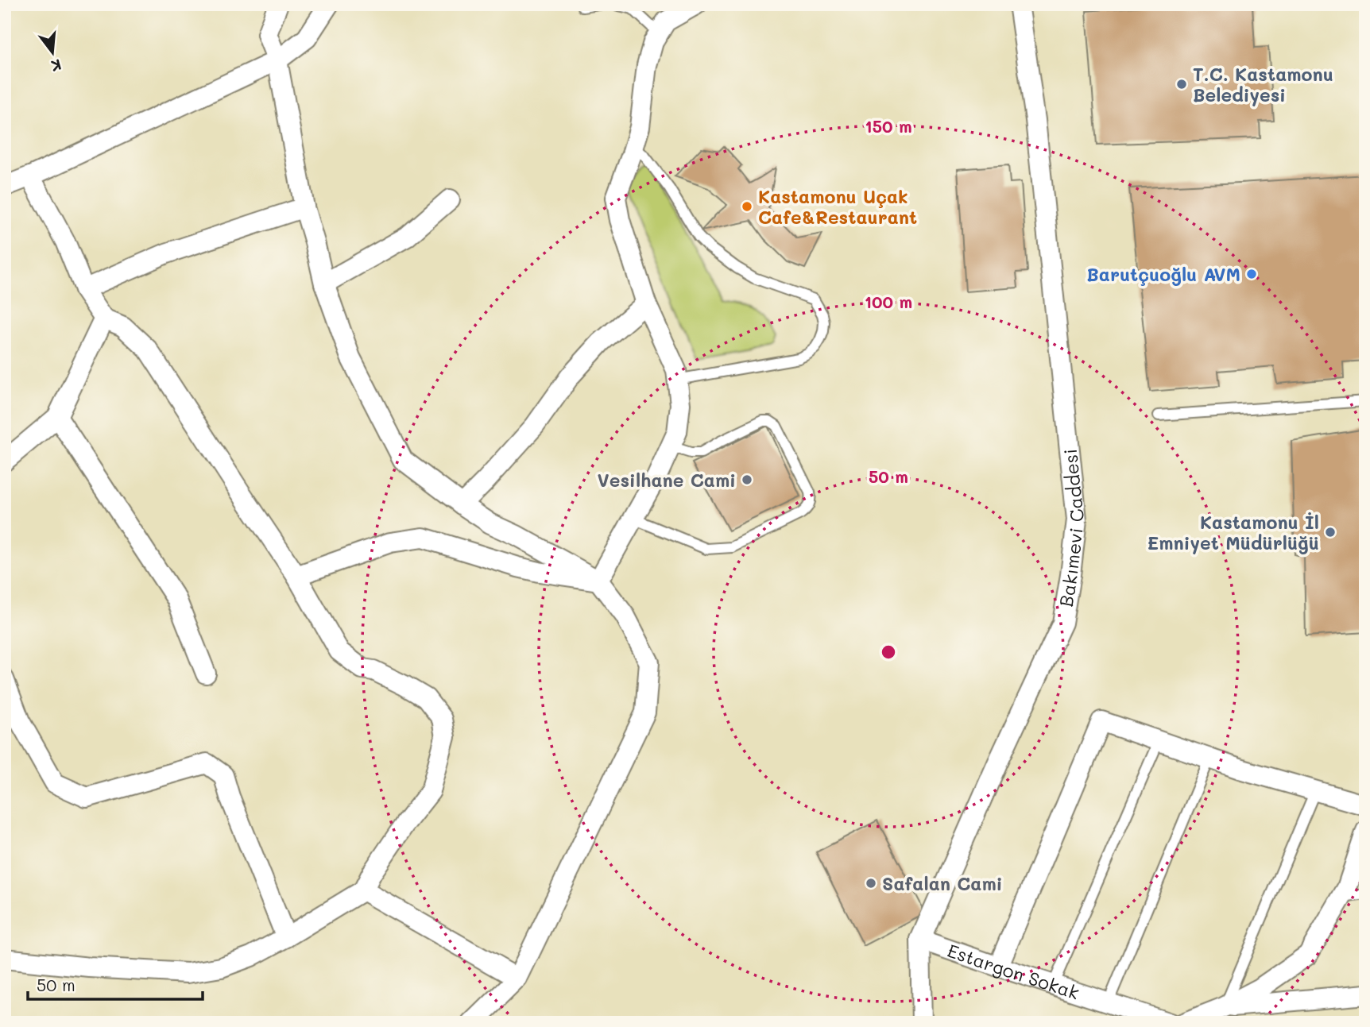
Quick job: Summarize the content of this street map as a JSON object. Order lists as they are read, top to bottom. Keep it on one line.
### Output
{"streets":{"street":["Bakımevi Caddesi","Estargon Sokak"]},"crossings":[["Bakımevi Caddesi","Estargon Sokak"]],"places":["T.C. Kastamonu Belediyesi","Kastamonu Uçak Cafe&Restaurant","Barutçuoğlu AVM","Vesilhane Cami","Kastamonu İl Emniyet Müdürlüğü","Safalan Cami"],"scale_bar":"50 m","north":"bottom","rings":["150 m","100 m","50 m"]}
